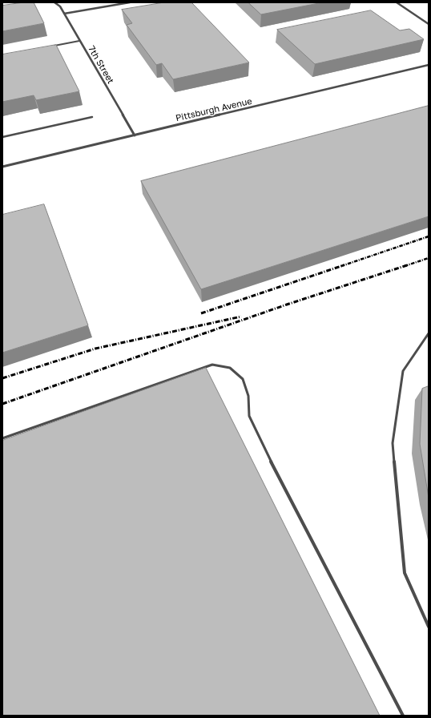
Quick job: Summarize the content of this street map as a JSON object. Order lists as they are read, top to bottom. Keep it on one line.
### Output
{"streets":{"street":["7th Street","Pittsburgh Avenue"]},"crossings":[["7th Street","Pittsburgh Avenue"]]}
